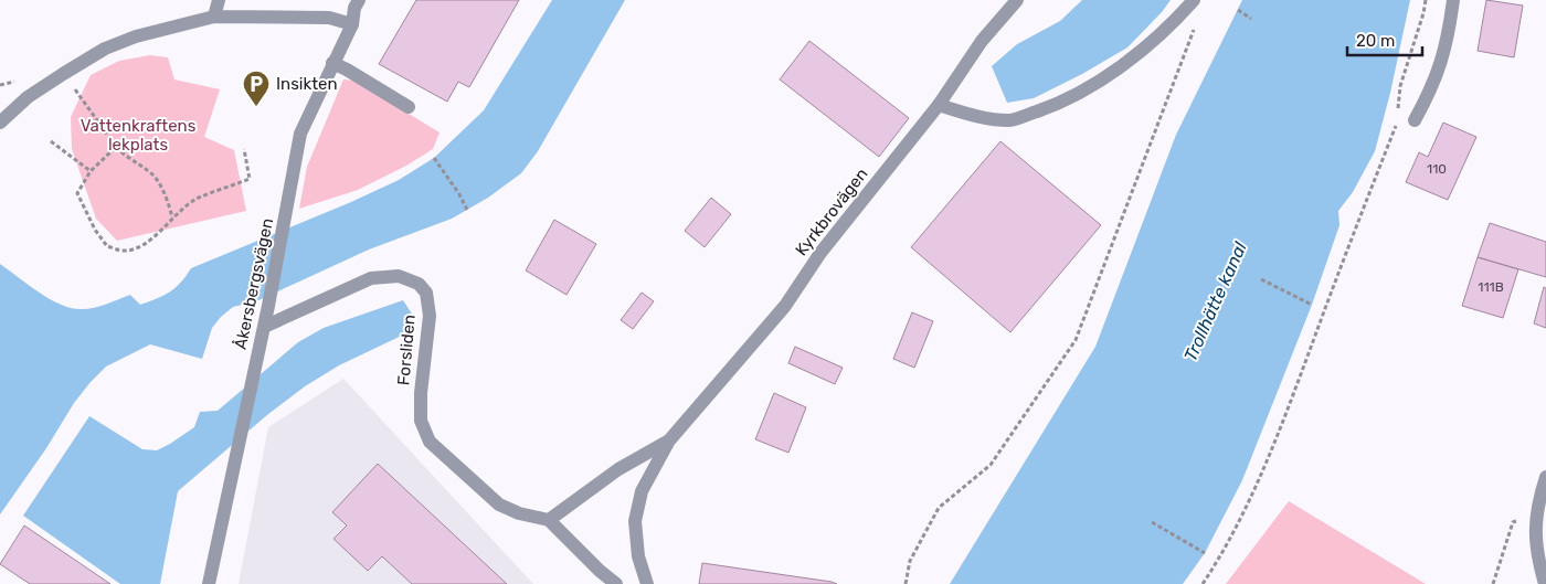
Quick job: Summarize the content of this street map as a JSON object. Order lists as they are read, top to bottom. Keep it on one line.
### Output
{"streets":{"street":["Kyrkbrovägen","Åkersbergsvägen","Forsliden"]},"crossings":[["Kyrkbrovägen","Forsliden"],["Åkersbergsvägen","Forsliden"]],"water":["Trollhätte kanal"],"parks":["Vattenkraftens lekplats"],"places":{"parking":["Insikten"]},"house_numbers":["110","111B"],"scale_bar":"20 m"}
